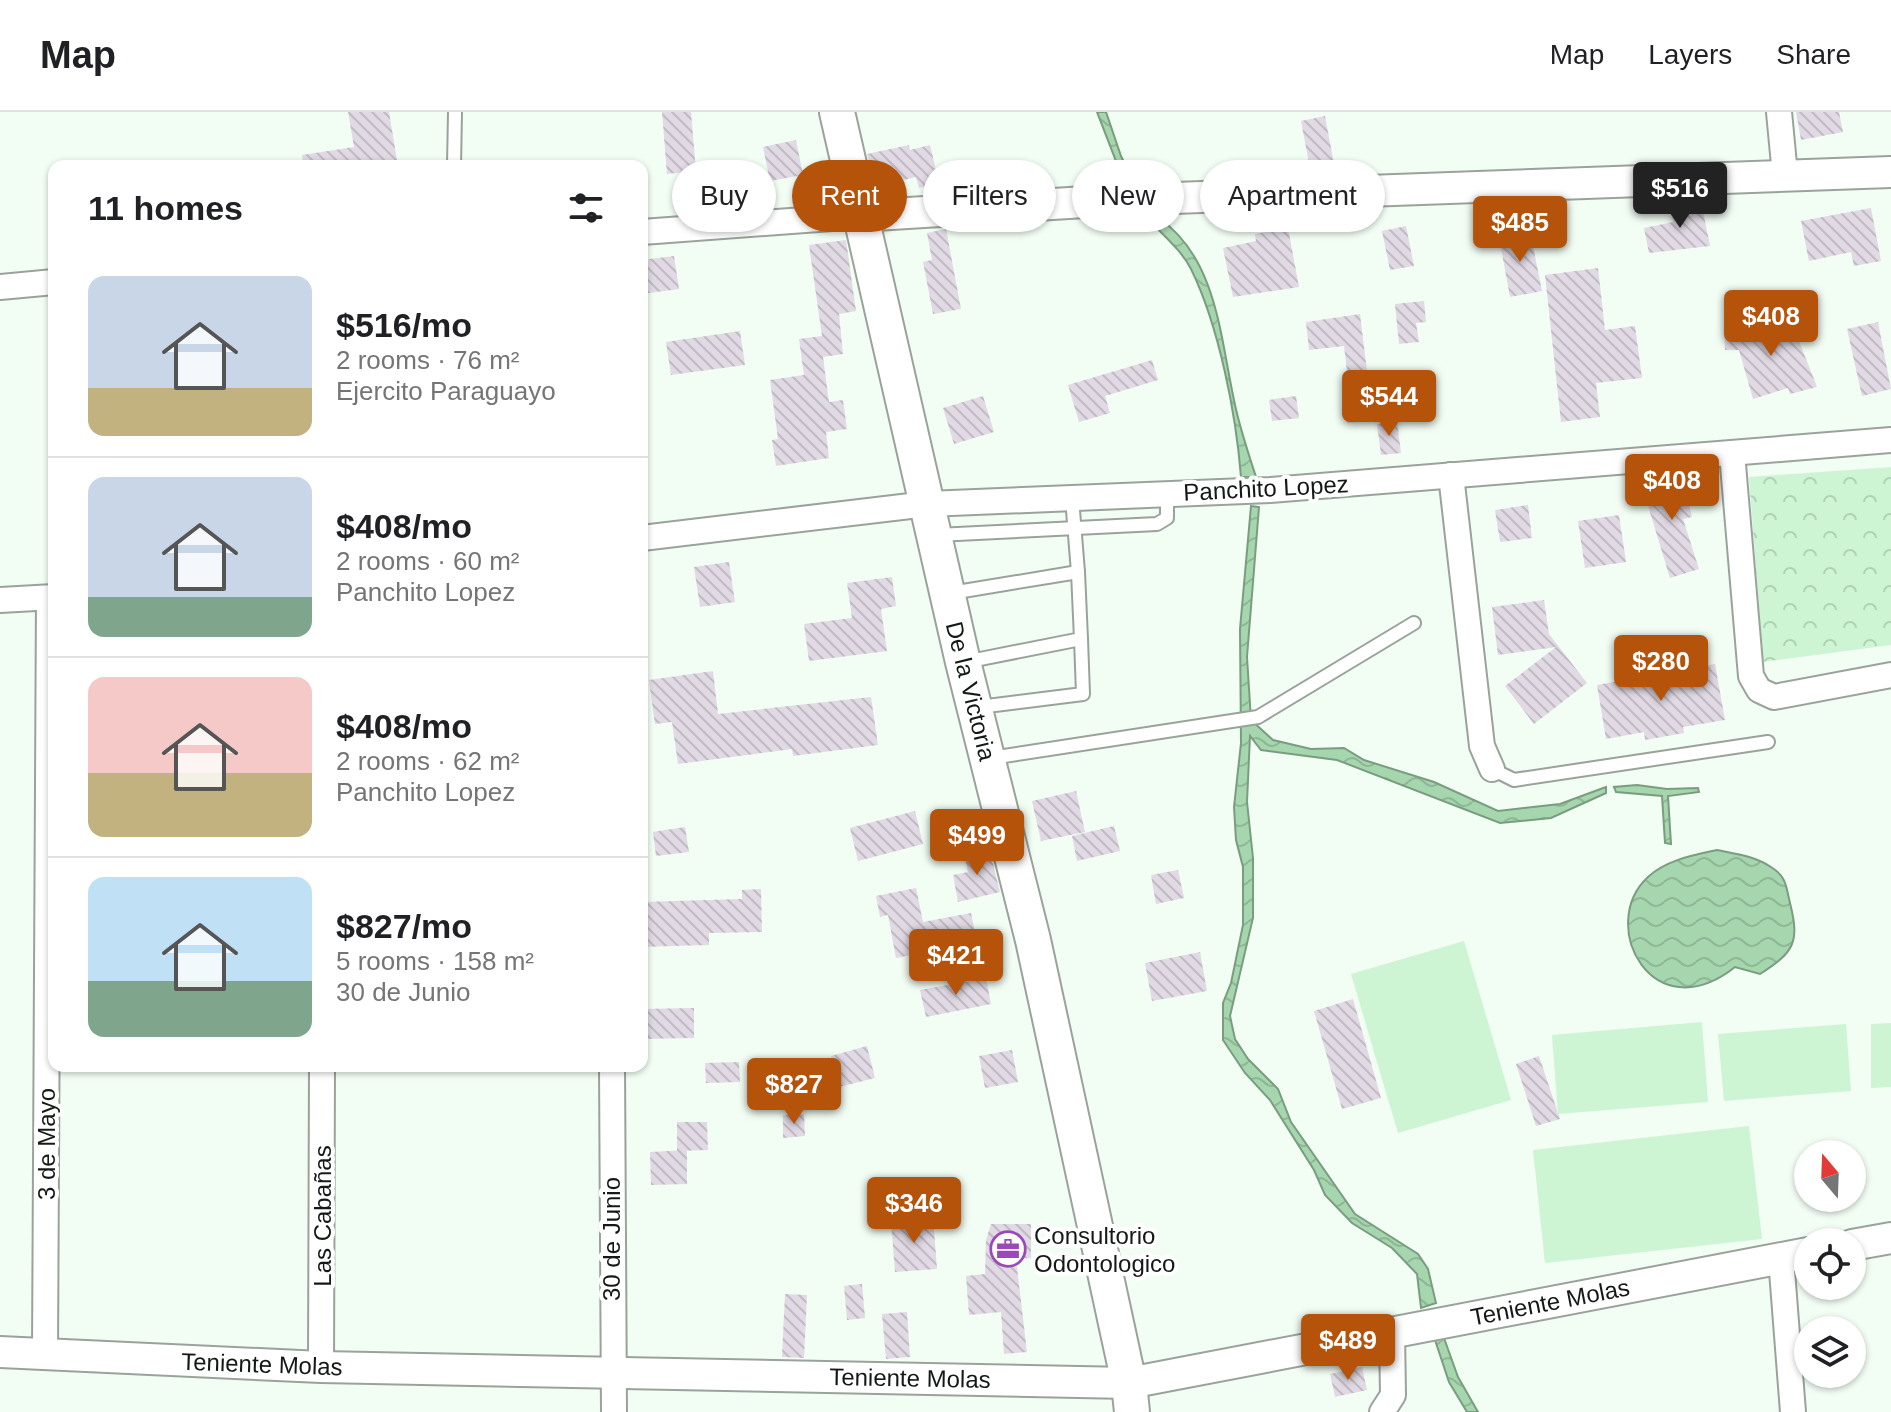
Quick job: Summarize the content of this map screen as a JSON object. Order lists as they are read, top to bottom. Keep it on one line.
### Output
{"streets":{"main road":["De la Victoria"],"street":["Panchito Lopez","3 de Mayo","Las Cabañas","30 de Junio","Teniente Molas"]},"crossings":[["Panchito Lopez","De la Victoria"],["De la Victoria","Teniente Molas"],["3 de Mayo","Teniente Molas"],["Las Cabañas","Teniente Molas"],["30 de Junio","Teniente Molas"]],"places":{"office":["Consultorio Odontologico"]},"north":"top","page":{"header":"Map","nav":["Map","Layers","Share"],"chip":["Buy","Rent","Filters","New","Apartment"],"heading":"11 homes","price":["$516","$485","$408","$544","$408","$280","$499","$421","$827","$346","$489"],"list":[{"name":"$516/mo","note":"2 rooms · 76 m² · Ejercito Paraguayo"},{"name":"$408/mo","note":"2 rooms · 60 m² · Panchito Lopez"},{"name":"$408/mo","note":"2 rooms · 62 m² · Panchito Lopez"},{"name":"$827/mo","note":"5 rooms · 158 m² · 30 de Junio"}]}}
